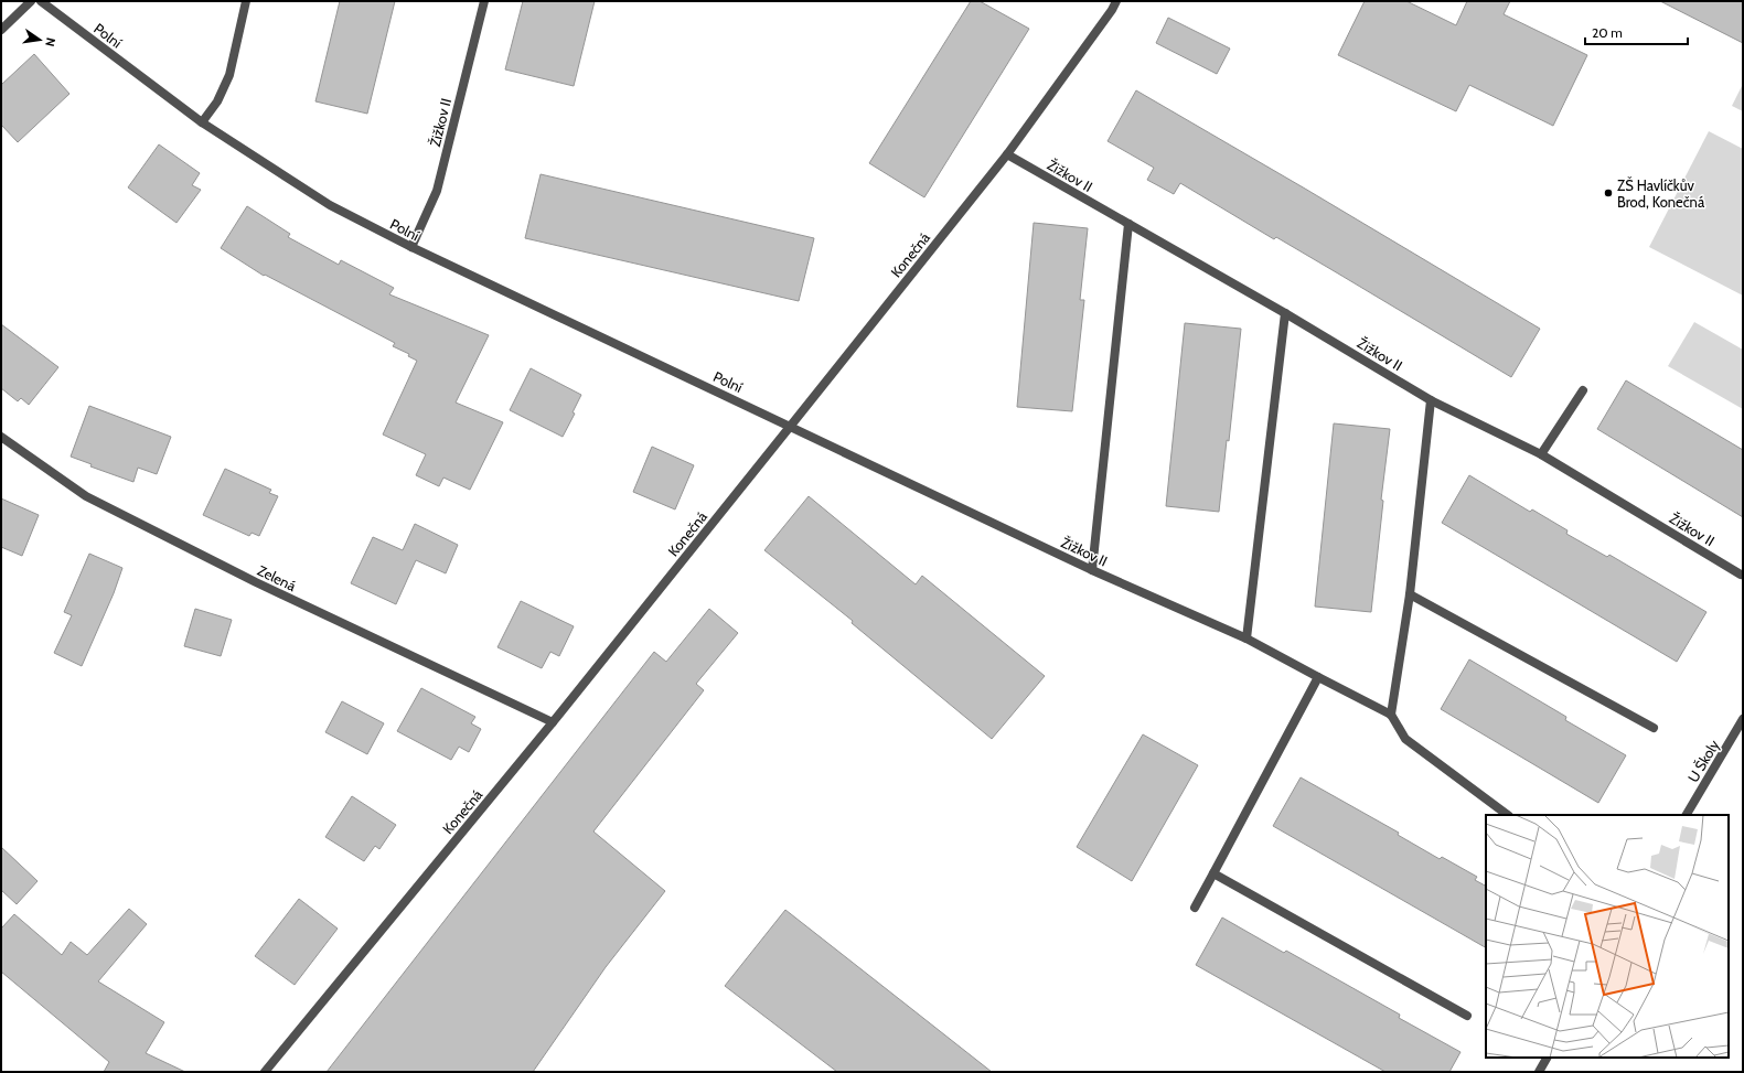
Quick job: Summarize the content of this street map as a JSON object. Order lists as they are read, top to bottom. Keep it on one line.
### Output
{"streets":{"street":["Polní","Žižkov II","Konečná","Zelená","U Školy"]},"crossings":[["Polní","Žižkov II"],["Polní","Konečná"],["Žižkov II","Konečná"],["Konečná","Zelená"]],"places":["ZŠ Havlíčkův Brod, Konečná"],"scale_bar":"20 m","north":"right"}
